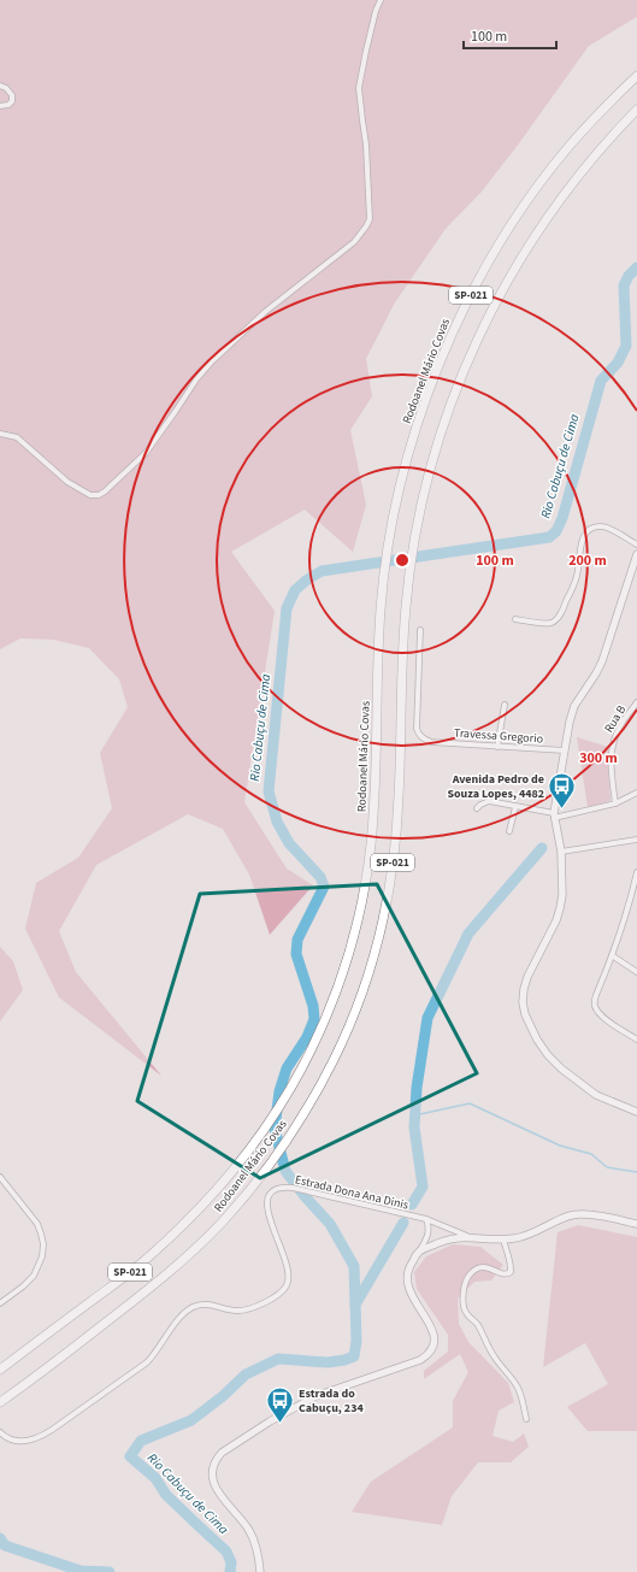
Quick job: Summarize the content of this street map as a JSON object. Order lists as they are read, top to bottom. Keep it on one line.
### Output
{"streets":{"highway":["SP-021","Rodoanel Mário Covas"],"street":["Rua B","Travessa Gregorio","Estrada Dona Ana Dinis"]},"water":["Rio Cabuçu de Cima"],"places":{"bus stop":["Avenida Pedro de Souza Lopes, 4482","Estrada do Cabuçu, 234"]},"scale_bar":"100 m","rings":["100 m","200 m","300 m"]}
